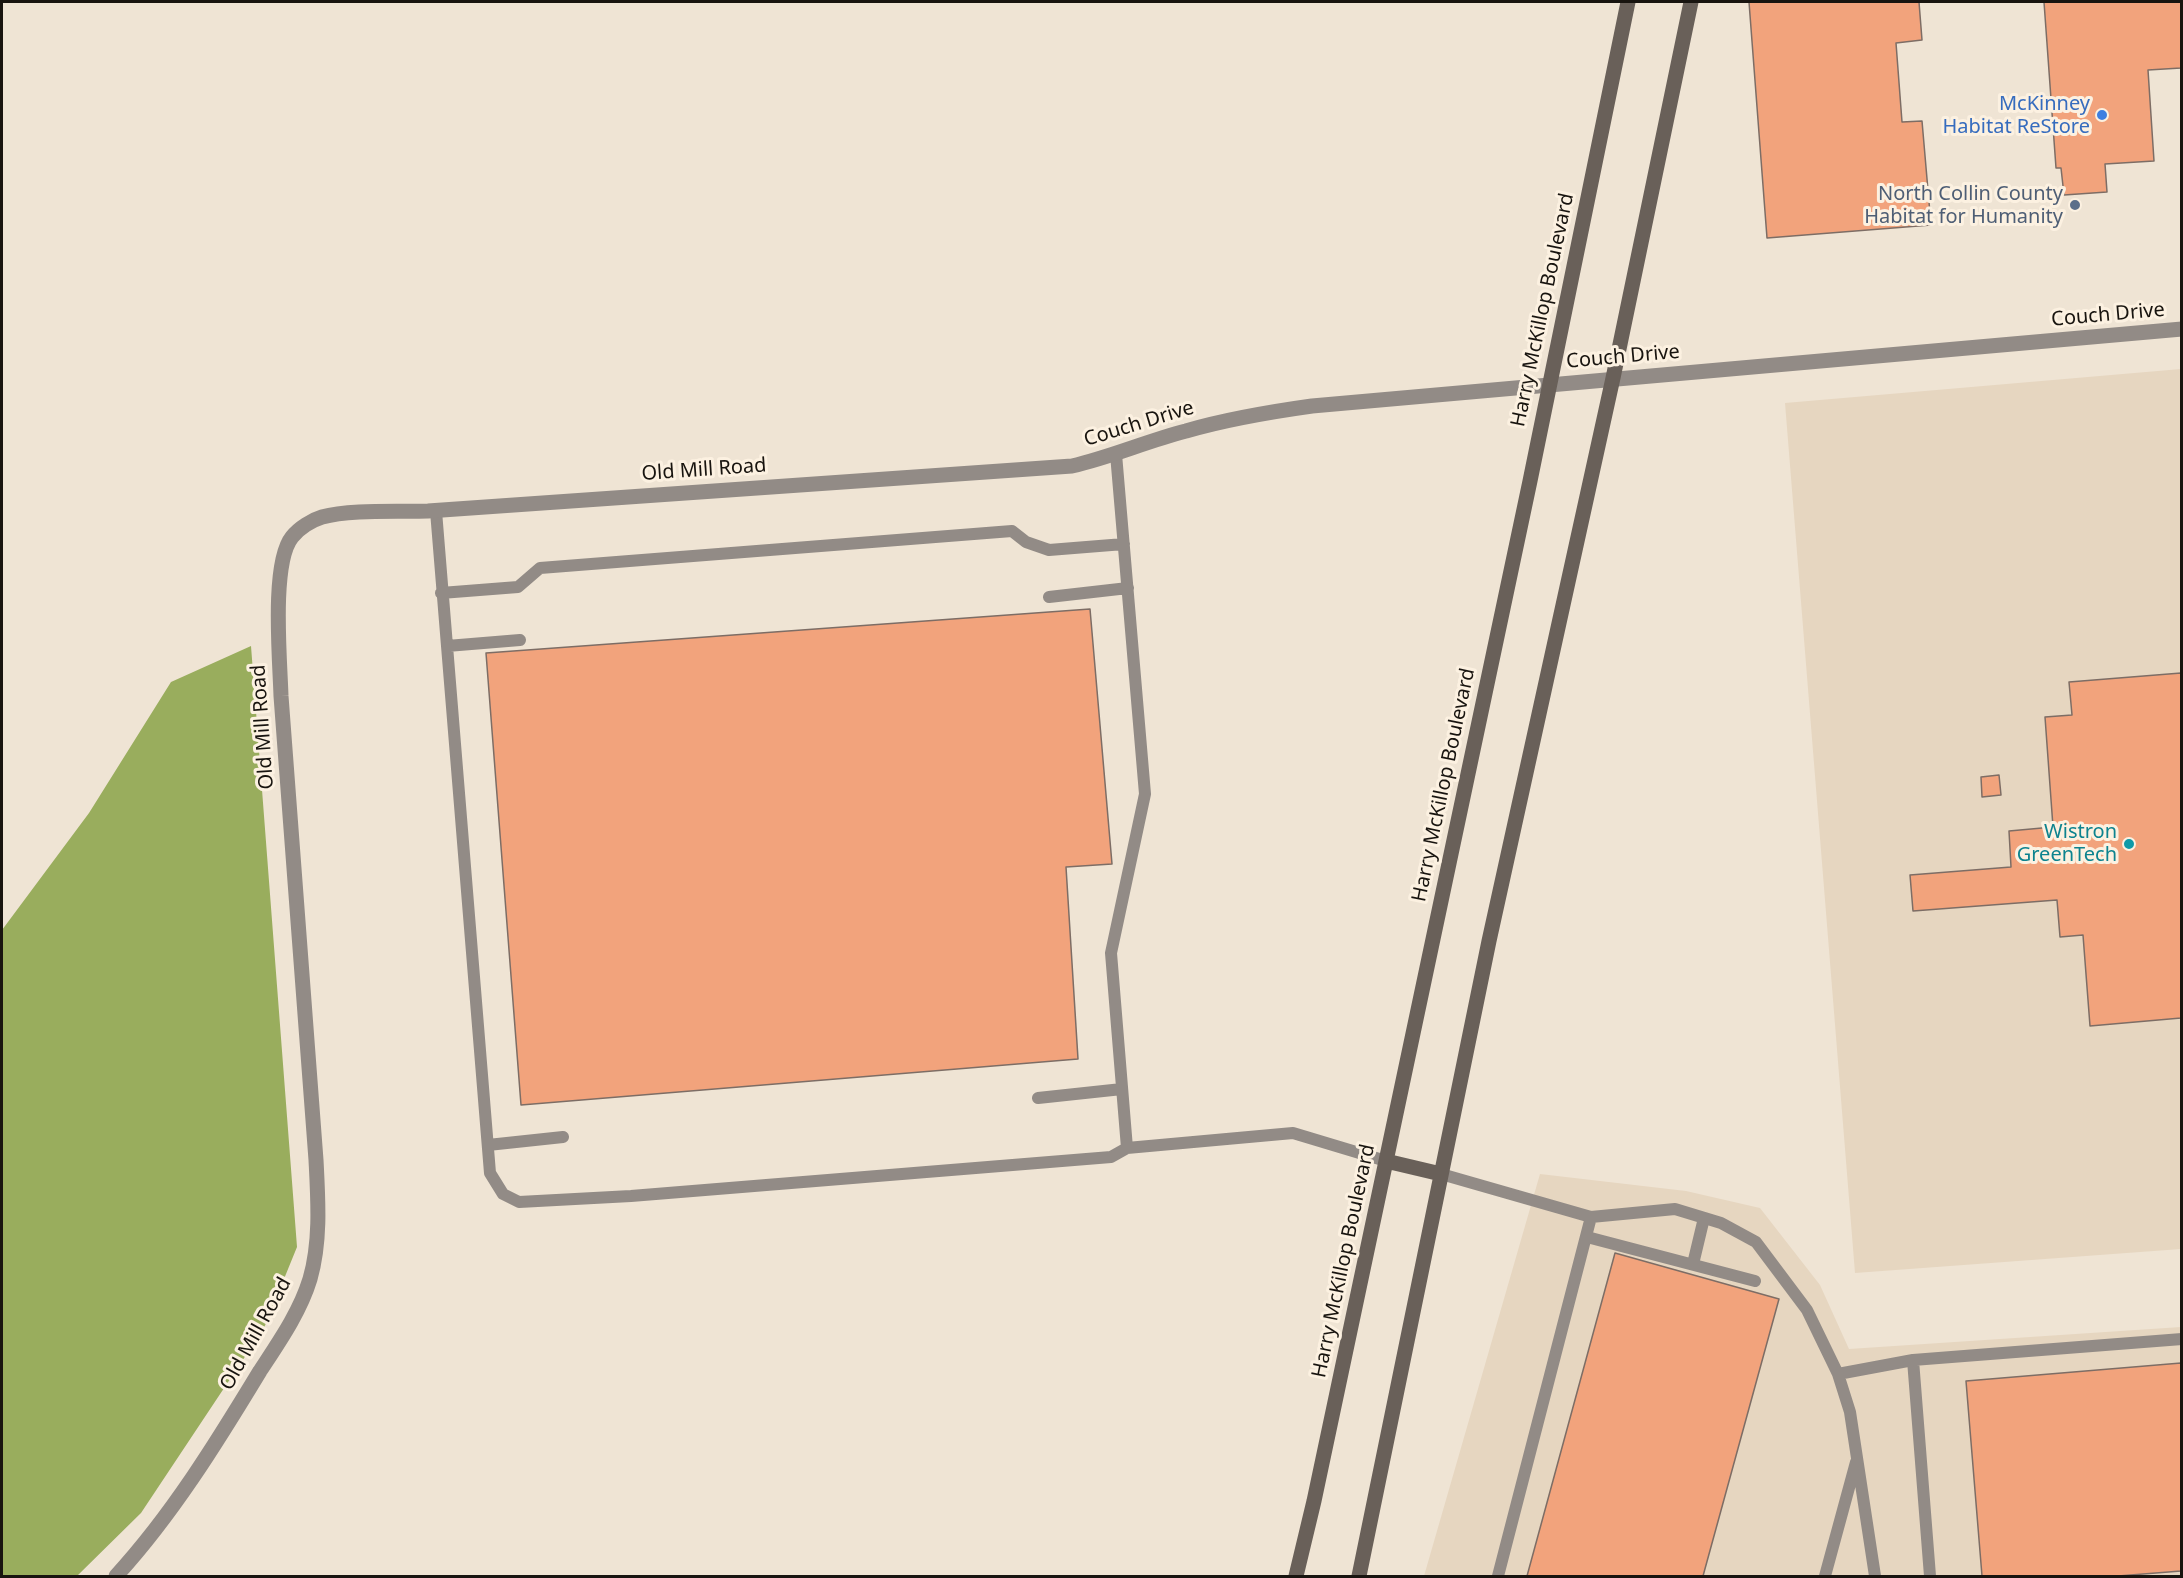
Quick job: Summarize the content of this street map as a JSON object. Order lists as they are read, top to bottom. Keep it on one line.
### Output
{"streets":{"main road":["Harry McKillop Boulevard"],"street":["Couch Drive","Old Mill Road"]},"crossings":[["Harry McKillop Boulevard","Couch Drive"],["Couch Drive","Old Mill Road"]],"places":["McKinney Habitat ReStore","North Collin County Habitat for Humanity","Wistron GreenTech"]}
